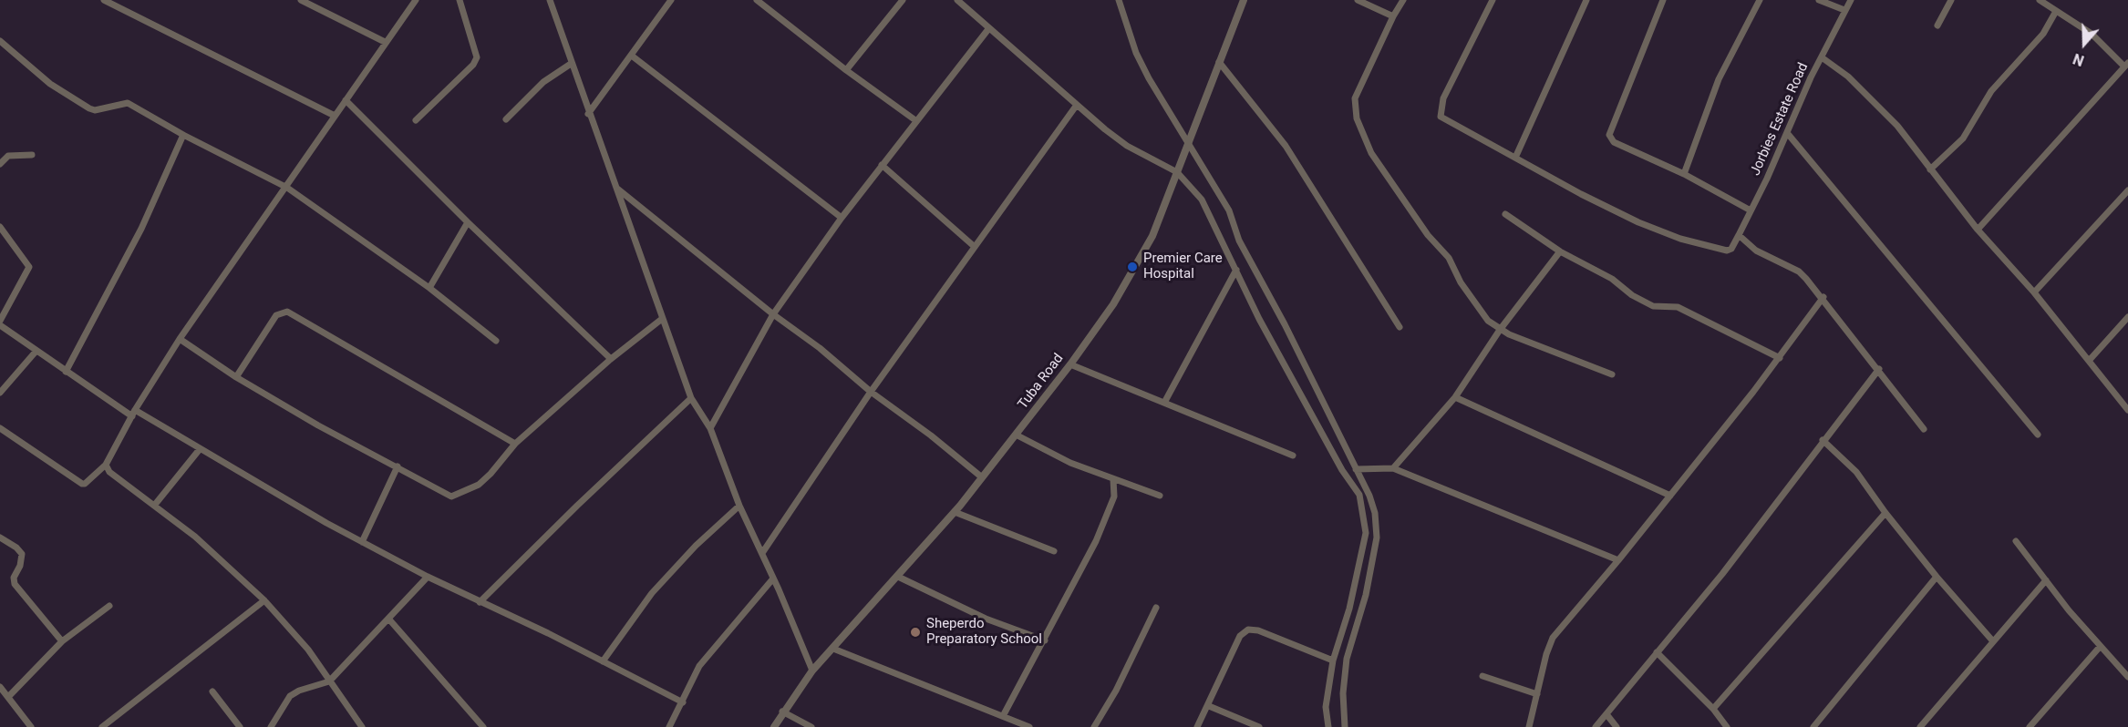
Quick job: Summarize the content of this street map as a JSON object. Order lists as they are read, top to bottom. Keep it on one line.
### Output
{"streets":{"street":["Jorbies Estate Road","Tuba Road"]},"places":["Premier Care Hospital","Sheperdo Preparatory School"],"north":"bottom"}
